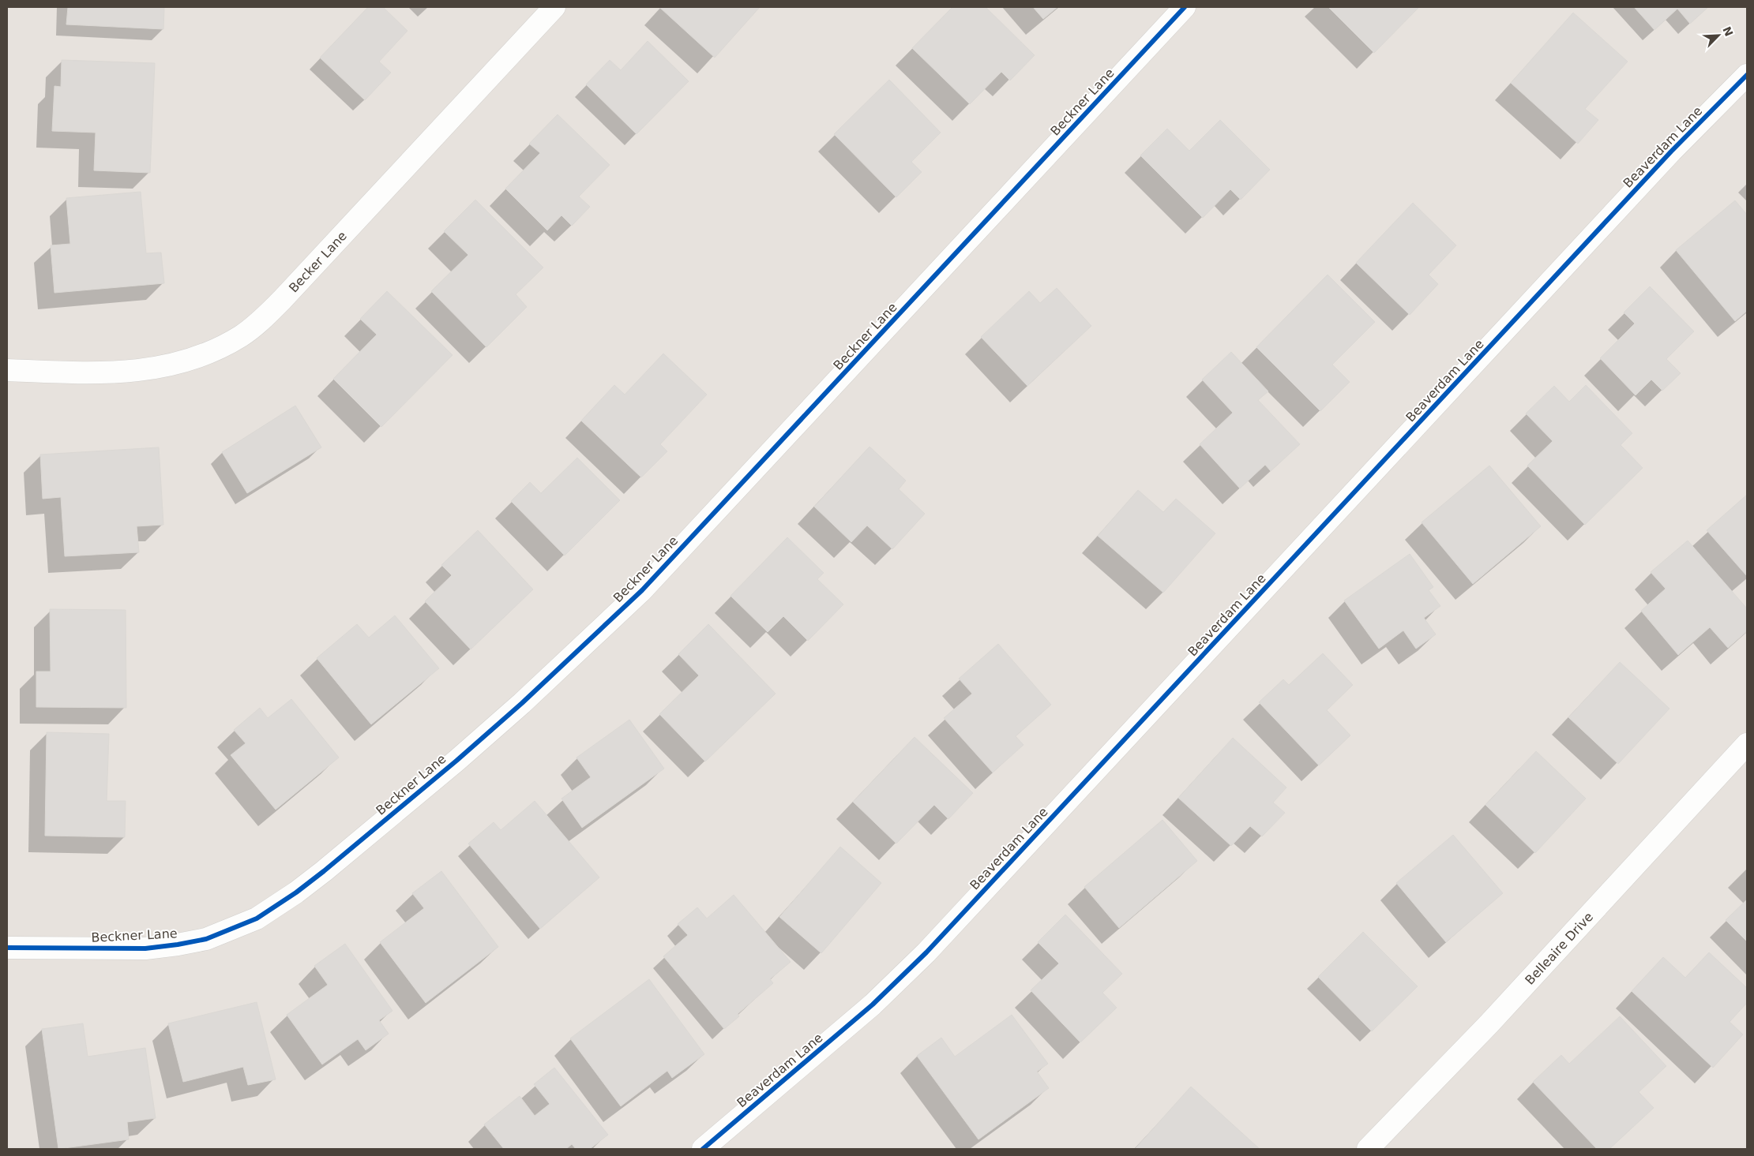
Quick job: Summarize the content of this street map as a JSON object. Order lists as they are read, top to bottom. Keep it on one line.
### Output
{"streets":{"street":["Beckner Lane","Beaverdam Lane","Becker Lane","Belleaire Drive"]},"north":"top right"}
